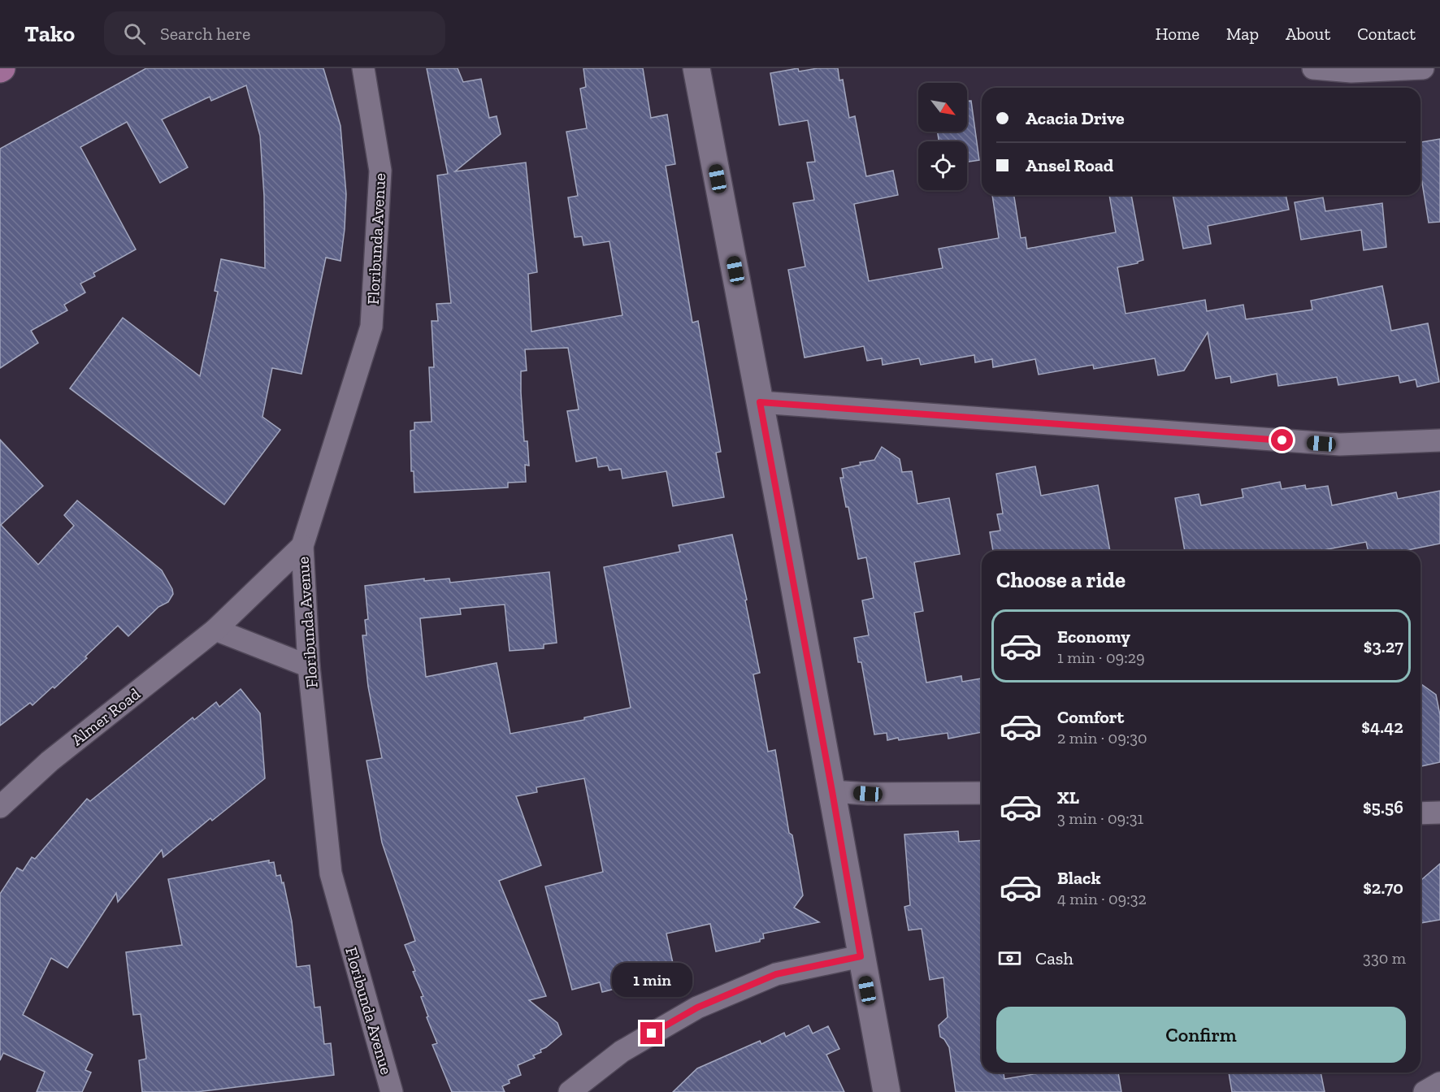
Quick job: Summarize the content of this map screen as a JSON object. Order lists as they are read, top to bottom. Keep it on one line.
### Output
{"streets":{"street":["Floribunda Avenue","Almer Road"]},"crossings":[["Floribunda Avenue","Almer Road"]],"north":"bottom right","page":{"header":"Tako","search":"Search here","nav":["Home","Map","About","Contact"],"banner":["Acacia Drive","Ansel Road"],"heading":"Choose a ride","list":[{"name":"Economy","note":"1 min · 09:29","value":"$3.27"},{"name":"Comfort","note":"2 min · 09:30","value":"$4.42"},{"name":"XL","note":"3 min · 09:31","value":"$5.56"},{"name":"Black","note":"4 min · 09:32","value":"$2.70"}],"pay":["Cash","330 m"],"bubble":"1 min","buttons":"Confirm"}}
